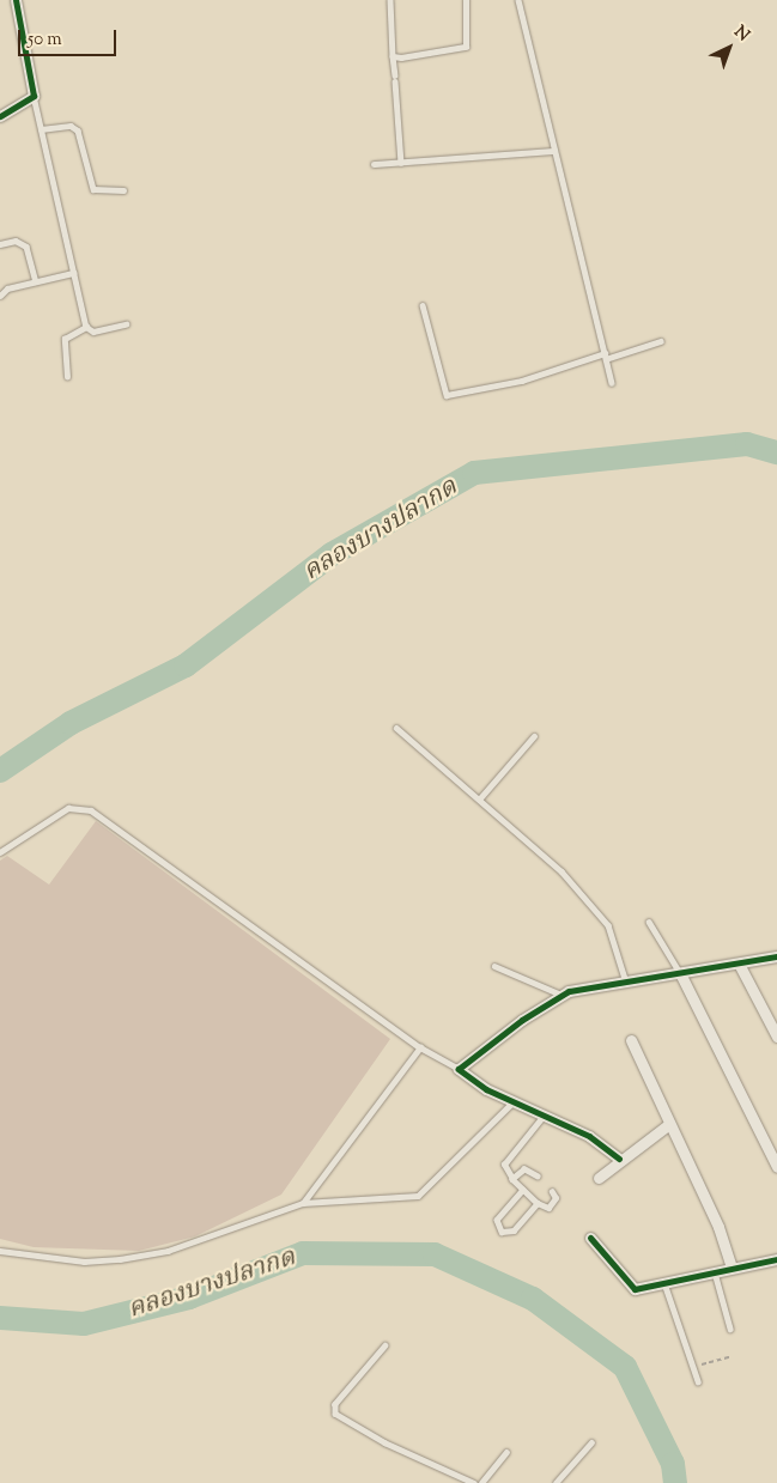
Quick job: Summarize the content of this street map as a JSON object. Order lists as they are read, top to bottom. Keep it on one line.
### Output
{"water":["คลองบางปลากด"],"scale_bar":"50 m","north":"top right"}
